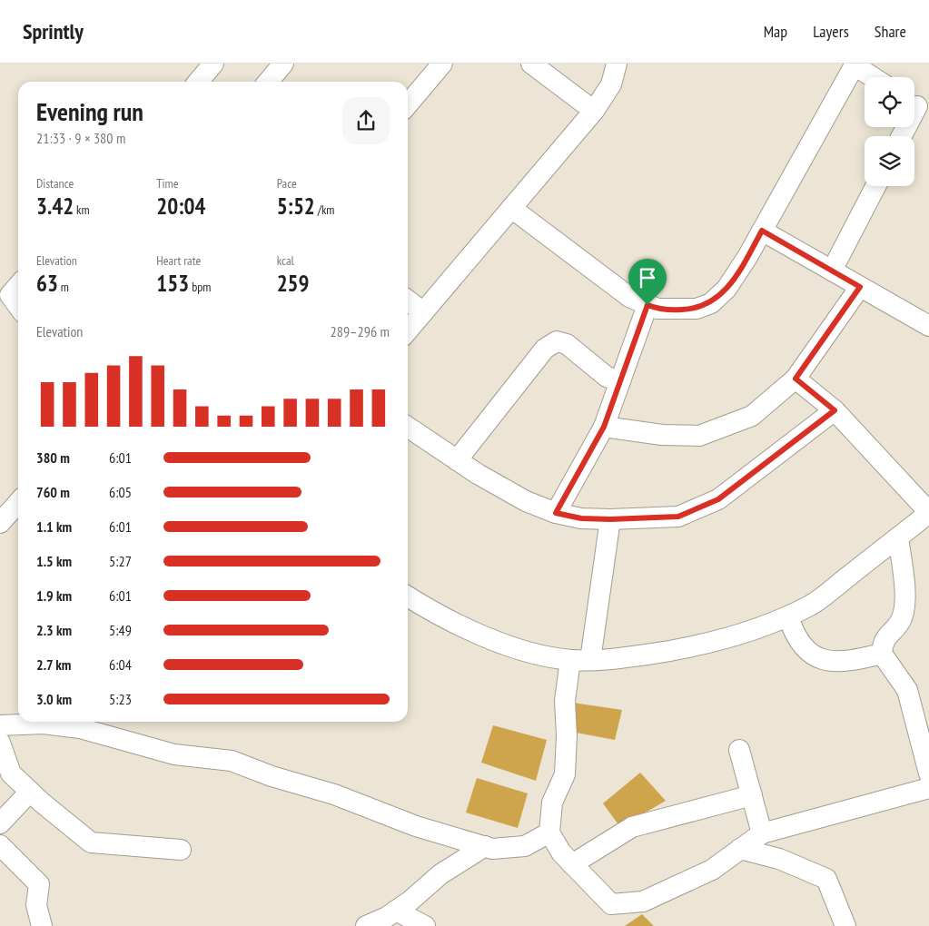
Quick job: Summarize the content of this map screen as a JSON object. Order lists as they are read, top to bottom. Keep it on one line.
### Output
{"page":{"header":"Sprintly","nav":["Map","Layers","Share"],"heading":["Evening run","21:33 · 9 × 380 m"],"stats":[["Distance","3.42 km"],["Time","20:04"],["Pace","5:52 /km"],["Elevation","63 m"],["Heart rate","153 bpm"],["kcal","259"]],"chart":["Elevation","289–296 m"],"list":[{"name":"380 m","note":"6:01"},{"name":"760 m","note":"6:05"},{"name":"1.1 km","note":"6:01"},{"name":"1.5 km","note":"5:27"},{"name":"1.9 km","note":"6:01"},{"name":"2.3 km","note":"5:49"},{"name":"2.7 km","note":"6:04"},{"name":"3.0 km","note":"5:23"}]}}
